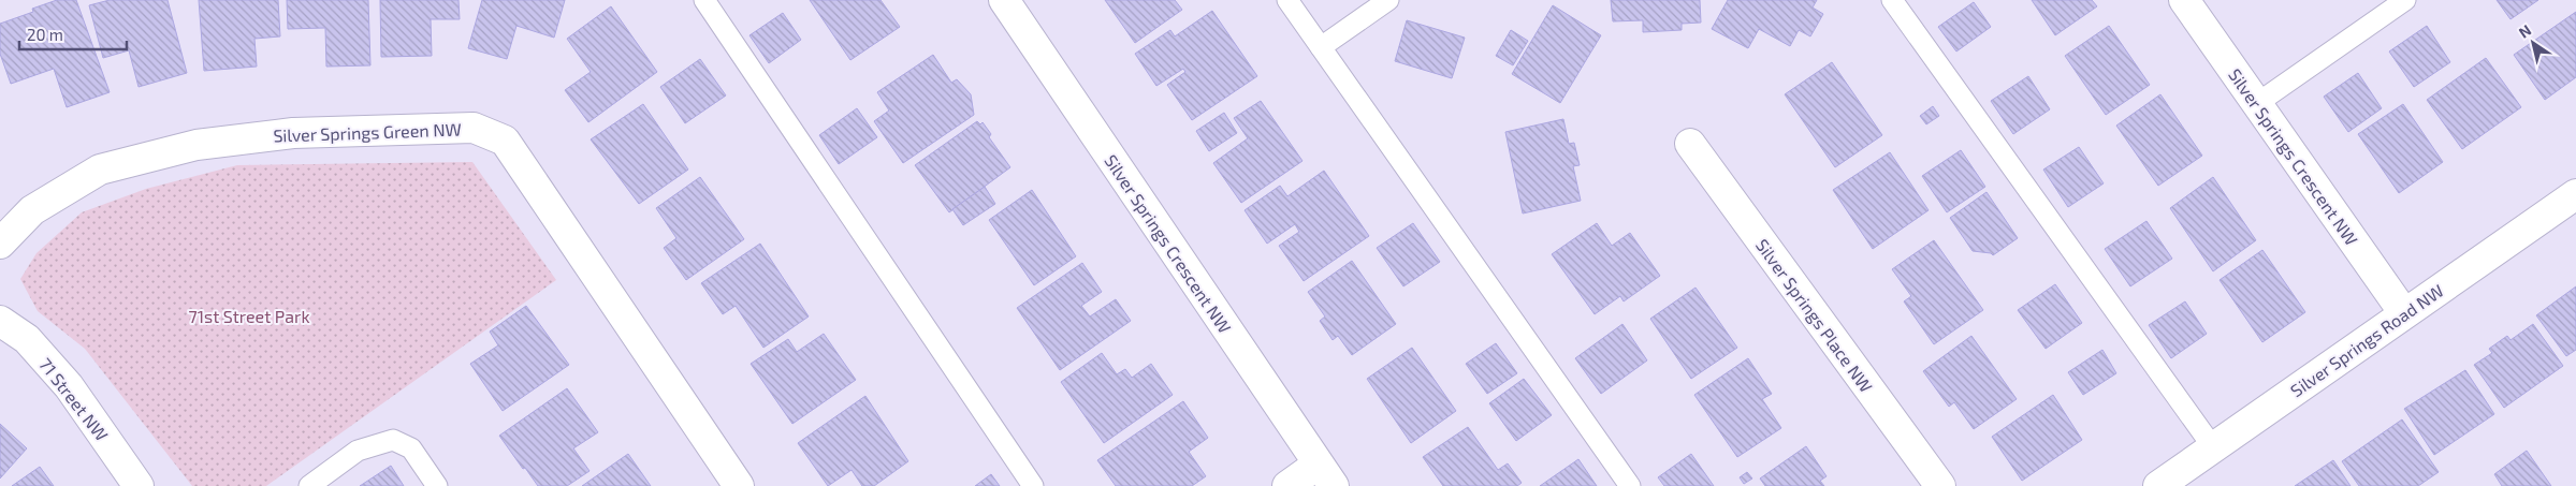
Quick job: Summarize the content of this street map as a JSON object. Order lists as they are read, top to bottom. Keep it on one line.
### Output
{"streets":{"street":["Silver Springs Green NW","Silver Springs Crescent NW","Silver Springs Place NW","Silver Springs Road NW","71 Street NW"]},"crossings":[["Silver Springs Crescent NW","Silver Springs Road NW"]],"parks":["71st Street Park"],"scale_bar":"20 m","north":"top left"}
